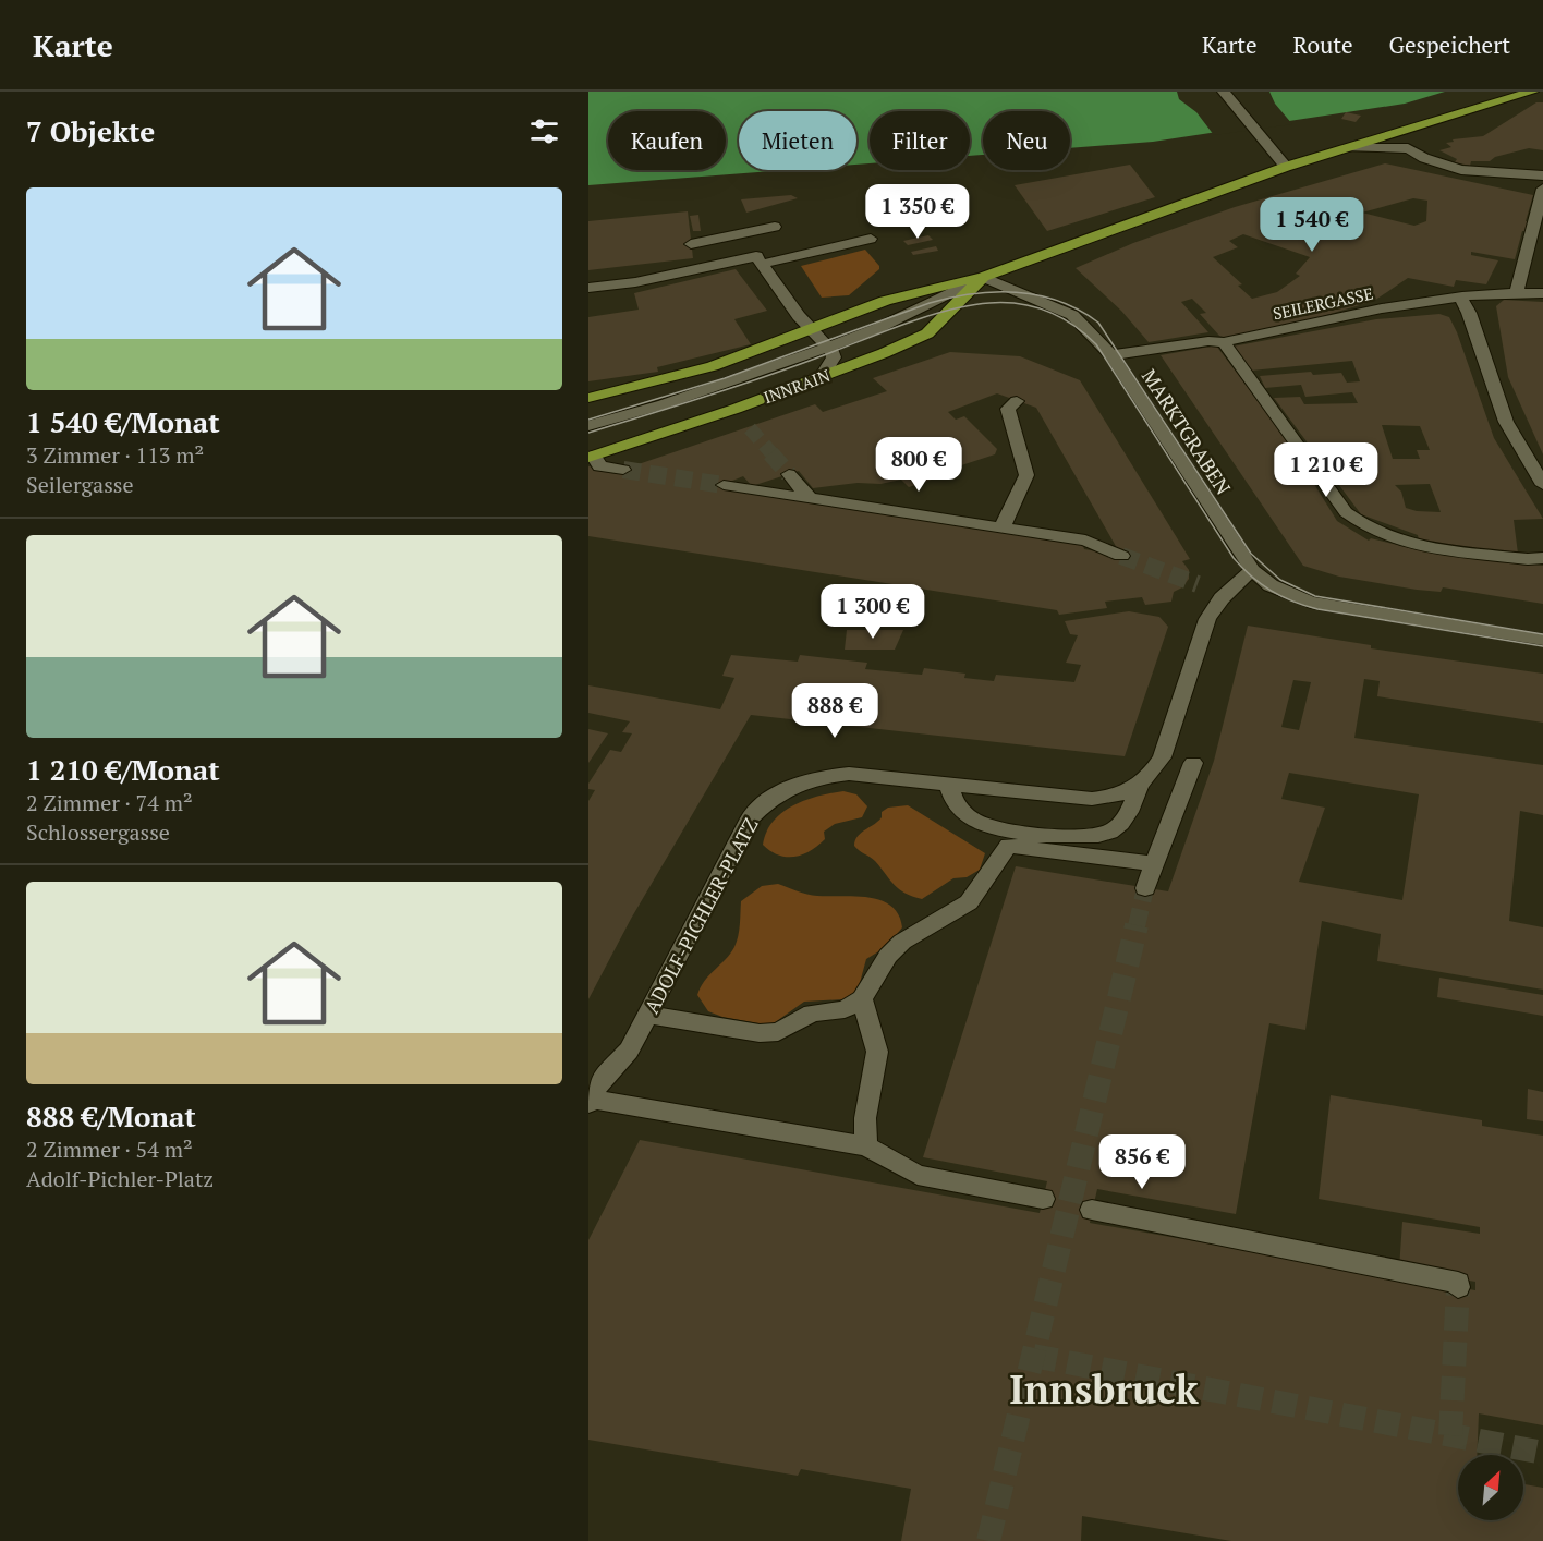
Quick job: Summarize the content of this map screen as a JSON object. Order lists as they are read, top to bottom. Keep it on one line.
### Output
{"streets":{"main road":["INNRAIN"],"street":["SEILERGASSE","MARKTGRABEN","ADOLF-PICHLER-PLATZ"]},"crossings":[["SEILERGASSE","MARKTGRABEN"],["INNRAIN","MARKTGRABEN"]],"districts":["Innsbruck"],"north":"top right","page":{"header":"Karte","nav":["Karte","Route","Gespeichert"],"heading":"7 Objekte","chip":["Kaufen","Mieten","Filter","Neu"],"list":[{"name":"1 540 €/Monat","note":"3 Zimmer · 113 m² · Seilergasse"},{"name":"1 210 €/Monat","note":"2 Zimmer · 74 m² · Schlossergasse"},{"name":"888 €/Monat","note":"2 Zimmer · 54 m² · Adolf-Pichler-Platz"}],"price":["1 350 €","1 540 €","800 €","1 210 €","1 300 €","888 €","856 €"]}}
